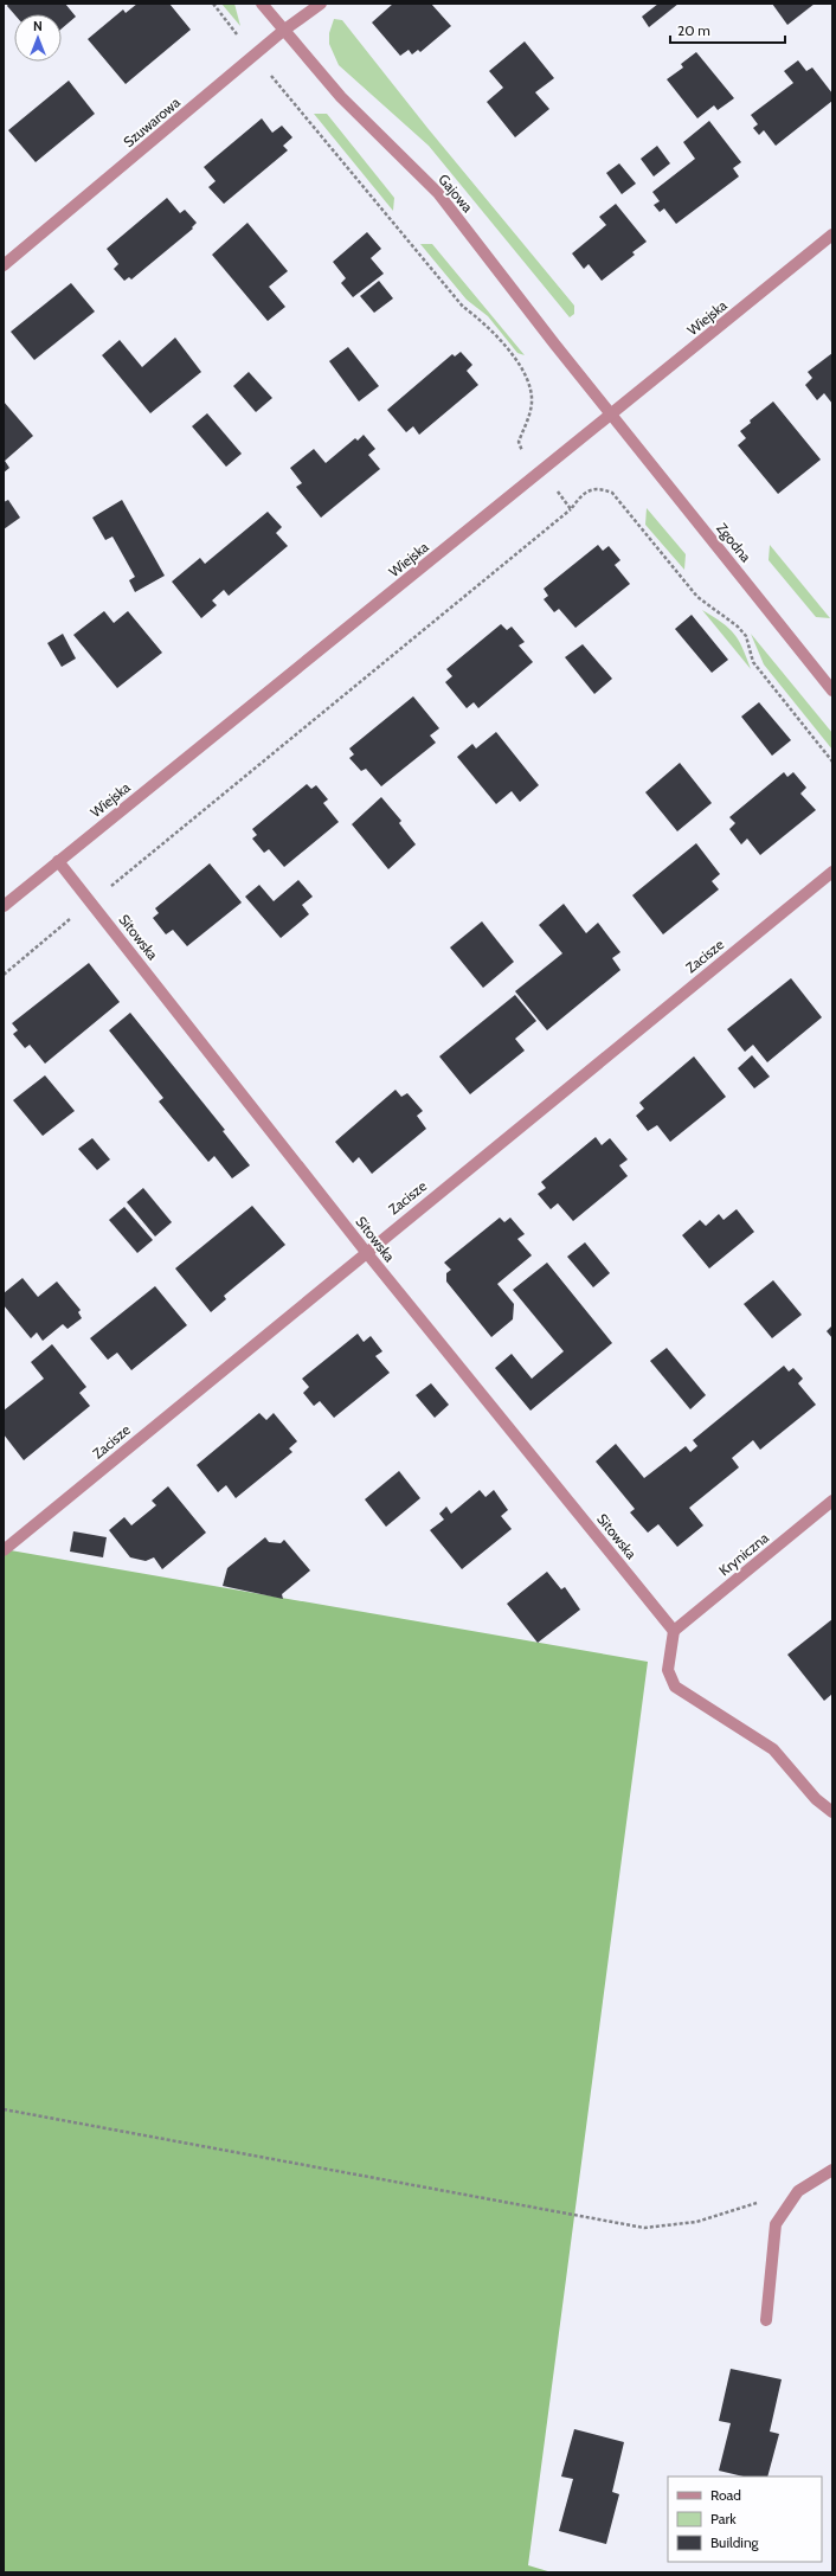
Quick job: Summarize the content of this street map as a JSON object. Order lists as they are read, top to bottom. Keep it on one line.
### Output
{"streets":{"street":["Szuwarowa","Gajowa","Wiejska","Zgodna","Sitowska","Zacisze","Kryniczna"]},"crossings":[["Szuwarowa","Gajowa"],["Gajowa","Wiejska"],["Gajowa","Zgodna"],["Wiejska","Zgodna"],["Wiejska","Sitowska"],["Sitowska","Zacisze"],["Sitowska","Kryniczna"]],"legend":["Road","Park","Building"],"scale_bar":"20 m","north":"top"}
